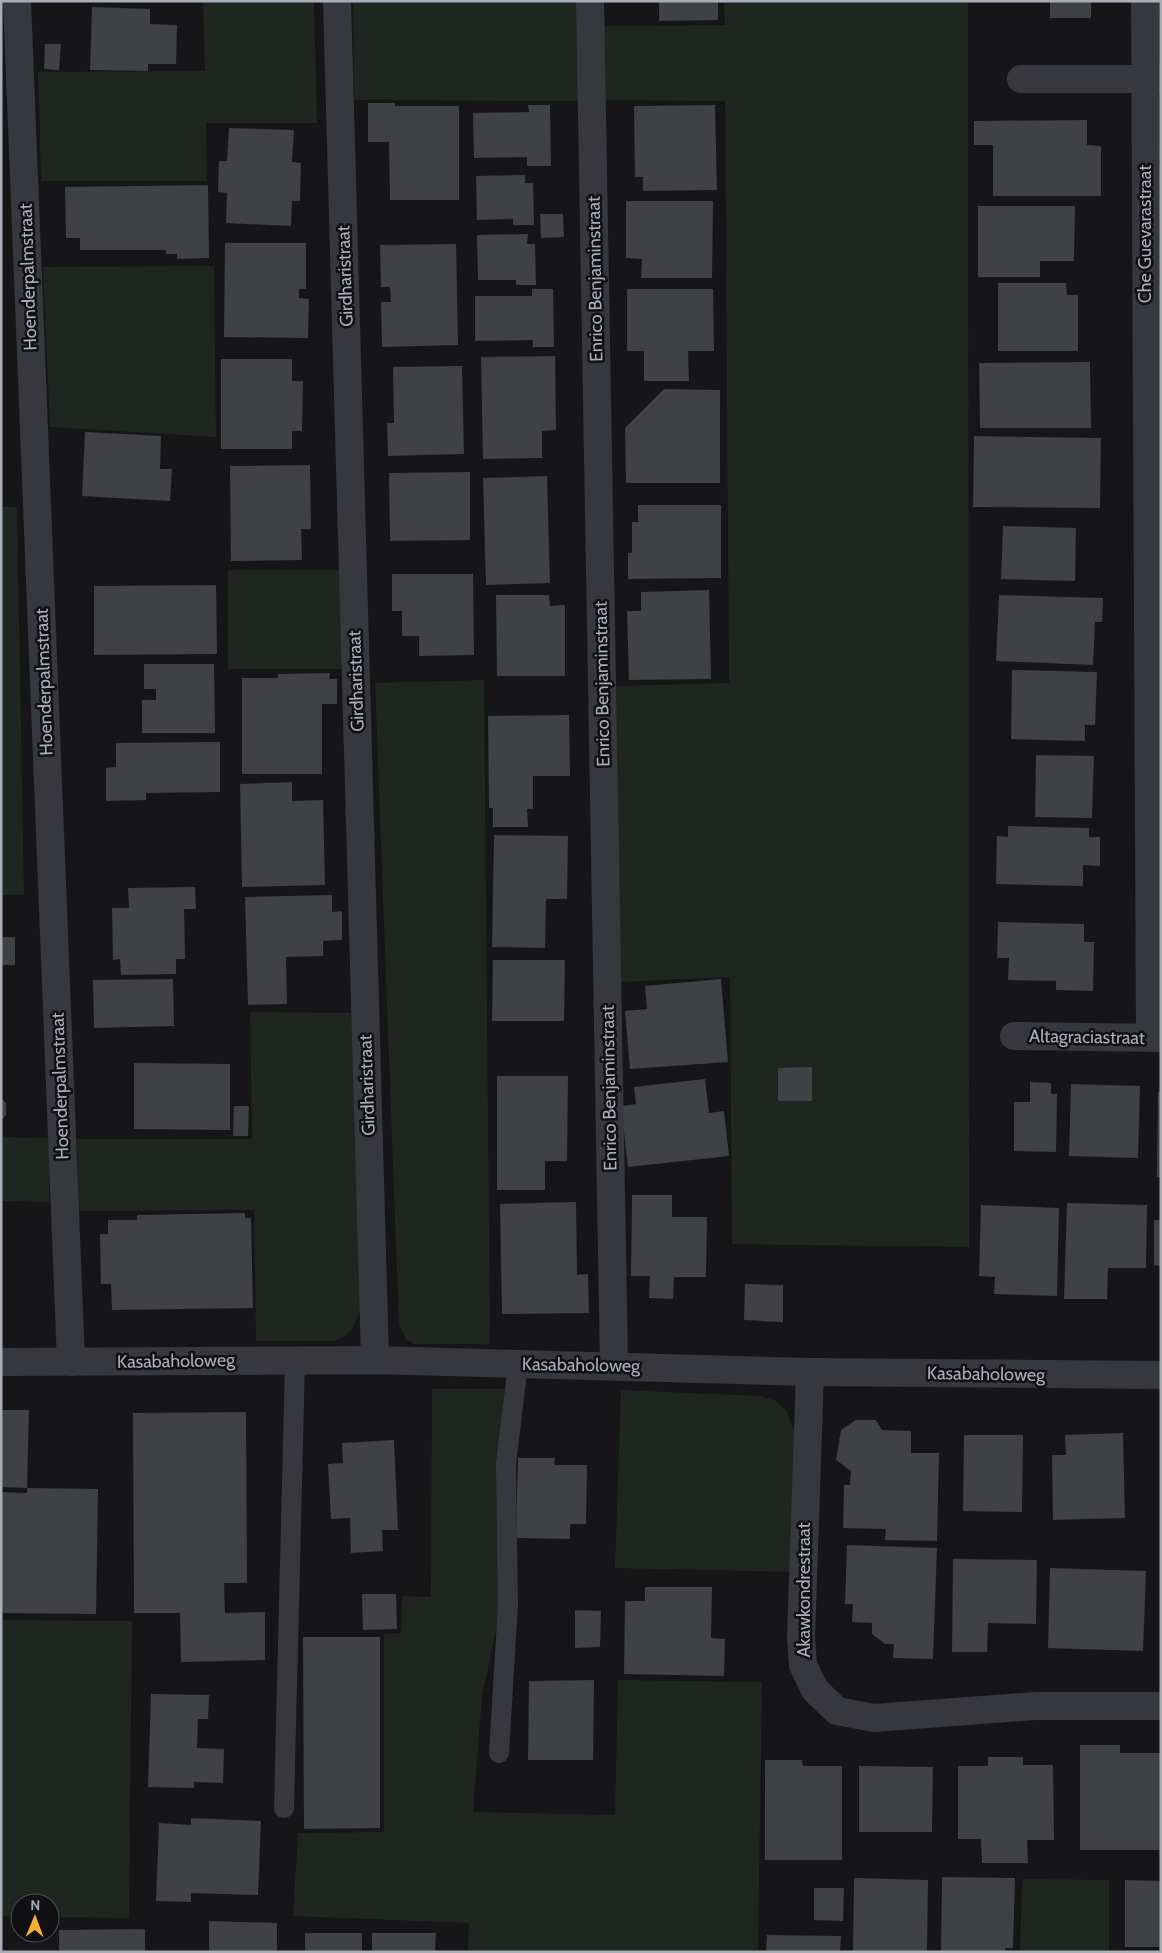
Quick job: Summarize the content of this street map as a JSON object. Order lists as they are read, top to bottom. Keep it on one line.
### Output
{"streets":{"street":["Che Guevarastraat","Girdharistraat","Hoenderpalmstraat","Enrico Benjaminstraat","Altagraciastraat","Kasabaholoweg","Akawkondrestraat"]},"crossings":[["Che Guevarastraat","Altagraciastraat"],["Girdharistraat","Kasabaholoweg"],["Hoenderpalmstraat","Kasabaholoweg"],["Enrico Benjaminstraat","Kasabaholoweg"],["Kasabaholoweg","Akawkondrestraat"]],"north":"top"}
